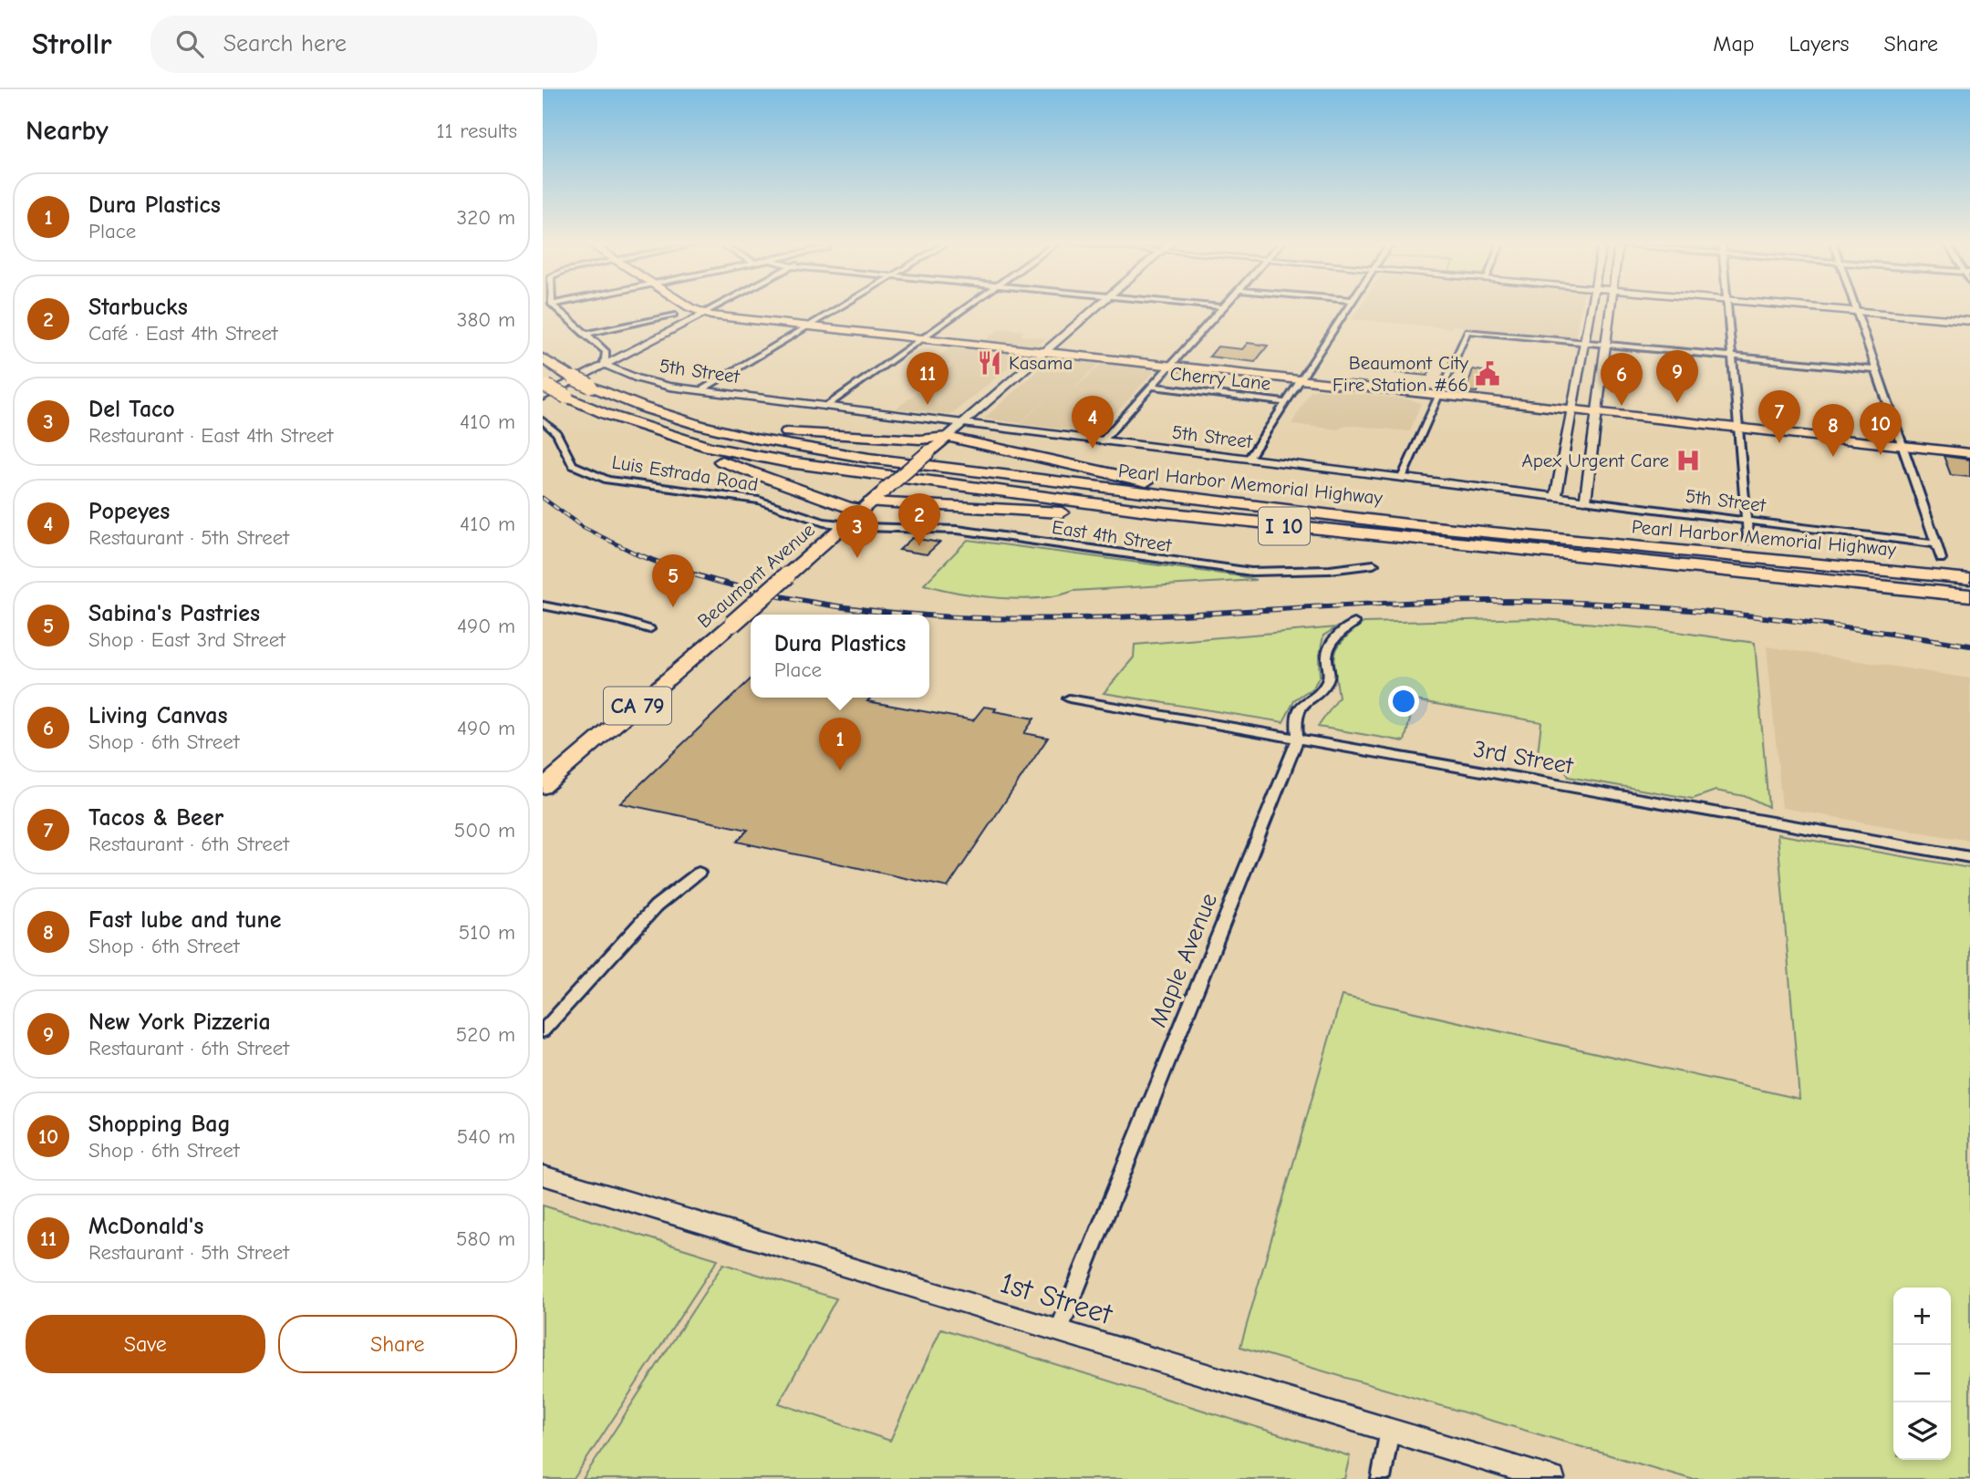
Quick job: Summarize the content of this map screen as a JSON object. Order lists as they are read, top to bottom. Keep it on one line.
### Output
{"streets":{"highway":["Pearl Harbor Memorial Highway","I 10"],"main road":["Beaumont Avenue","CA 79"],"street":["5th Street","Cherry Lane","Luis Estrada Road","East 4th Street","3rd Street","Maple Avenue","1st Street"]},"crossings":[["5th Street","Beaumont Avenue"],["Luis Estrada Road","East 4th Street"],["Luis Estrada Road","Beaumont Avenue"],["East 4th Street","Beaumont Avenue"],["3rd Street","Maple Avenue"],["Maple Avenue","1st Street"]],"places":{"restaurant":["Kasama"],"public building":["Beaumont City Fire Station #66"],"hospital":["Apex Urgent Care"]},"page":{"header":"Strollr","search":"Search here","nav":["Map","Layers","Share"],"heading":["Nearby","11 results"],"list":[{"mark":"1","name":"Dura Plastics","note":"Place","value":"320 m"},{"mark":"2","name":"Starbucks","note":"Café · East 4th Street","value":"380 m"},{"mark":"3","name":"Del Taco","note":"Restaurant · East 4th Street","value":"410 m"},{"mark":"4","name":"Popeyes","note":"Restaurant · 5th Street","value":"410 m"},{"mark":"5","name":"Sabina's Pastries","note":"Shop · East 3rd Street","value":"490 m"},{"mark":"6","name":"Living Canvas","note":"Shop · 6th Street","value":"490 m"},{"mark":"7","name":"Tacos & Beer","note":"Restaurant · 6th Street","value":"500 m"},{"mark":"8","name":"Fast lube and tune","note":"Shop · 6th Street","value":"510 m"},{"mark":"9","name":"New York Pizzeria","note":"Restaurant · 6th Street","value":"520 m"},{"mark":"10","name":"Shopping Bag","note":"Shop · 6th Street","value":"540 m"},{"mark":"11","name":"McDonald's","note":"Restaurant · 5th Street","value":"580 m"}],"pins":["9","11","6","7","4","10","8","2","3","5","1"],"popup":["Dura Plastics","Place"],"map_buttons":["+","−"],"buttons":["Save","Share"]}}
